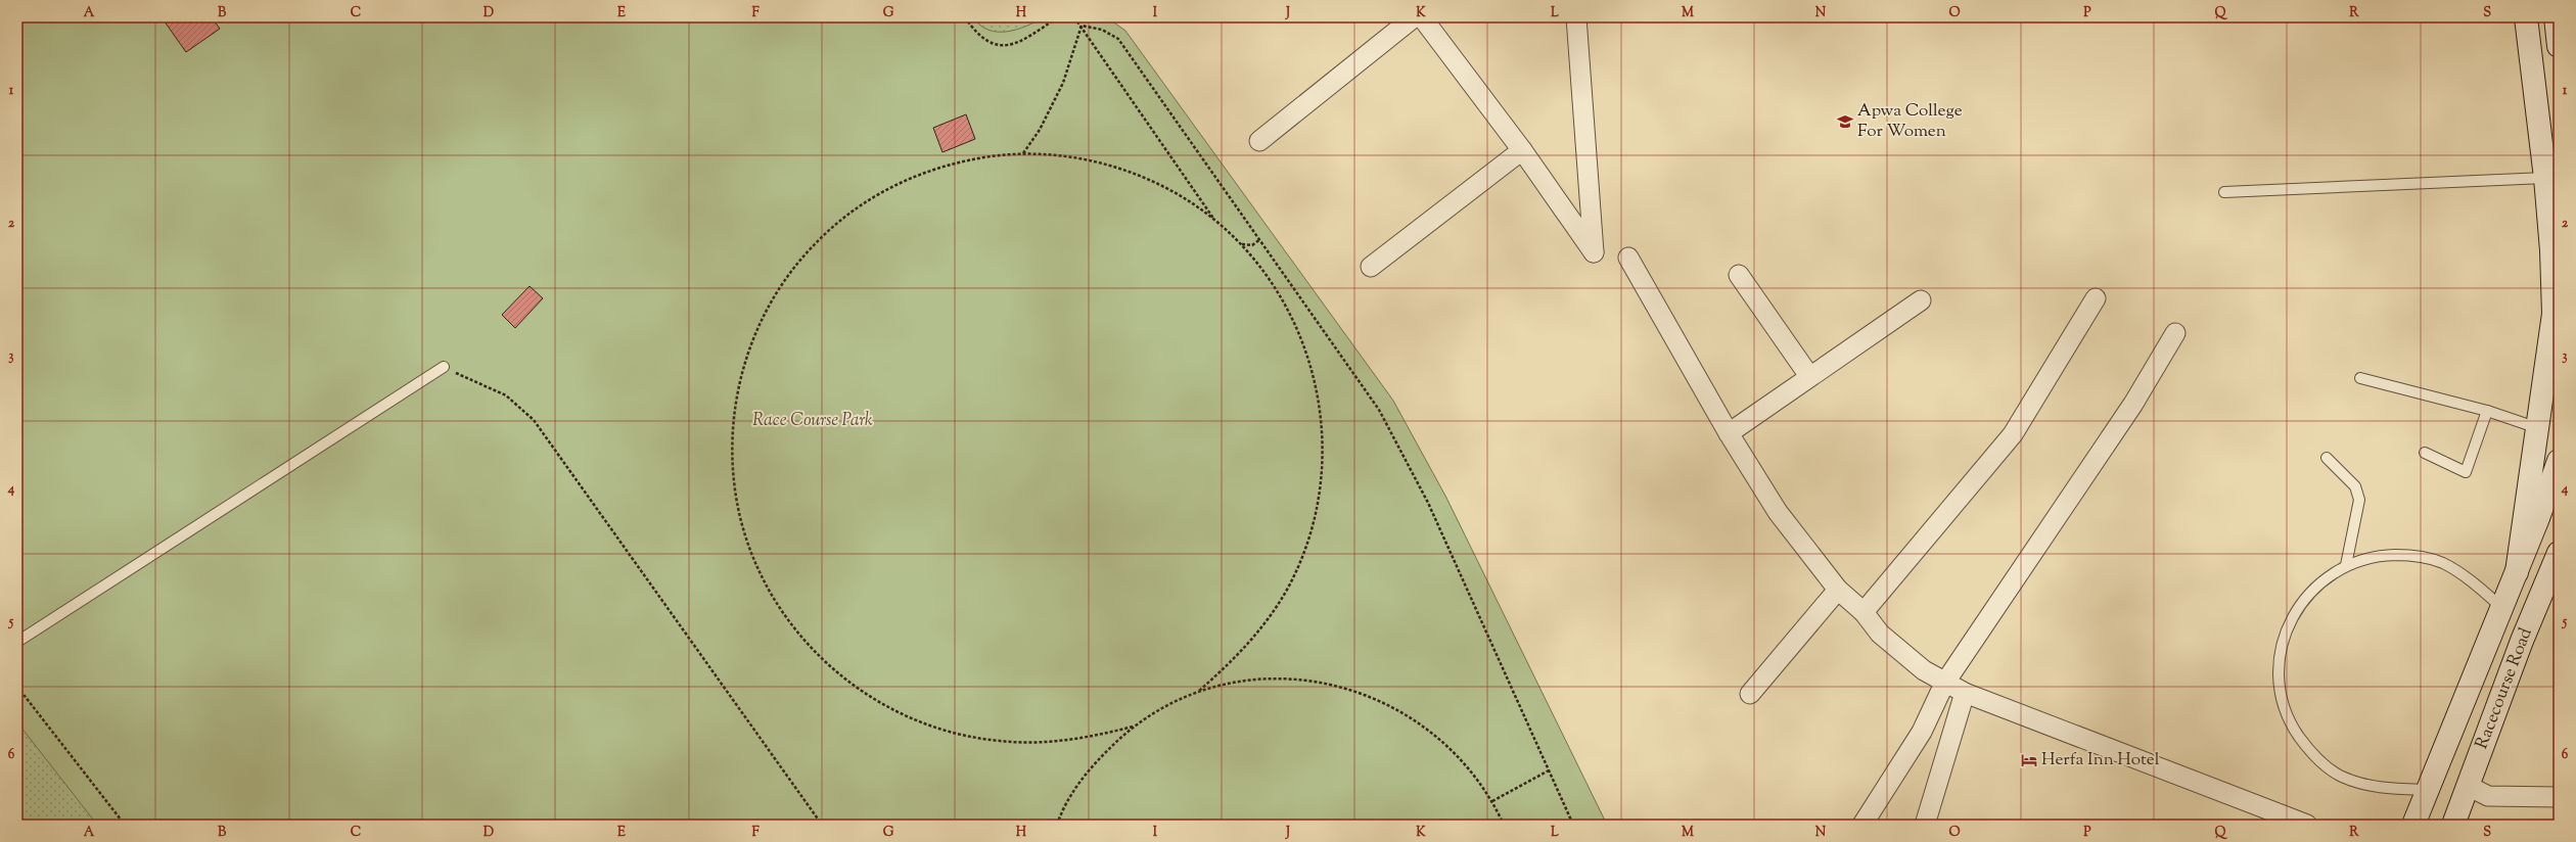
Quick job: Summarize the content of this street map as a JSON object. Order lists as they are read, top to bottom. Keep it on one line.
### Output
{"streets":{"main road":["Racecourse Road"]},"parks":["Race Course Park"],"places":{"school or university":["Apwa College For Women"],"hotel":["Herfa Inn Hotel"]},"grid":{"columns":["A","B","C","D","E","F","G","H","I","J","K","L","M","N","O","P","Q","R","S"],"rows":["1","2","3","4","5","6"]}}
